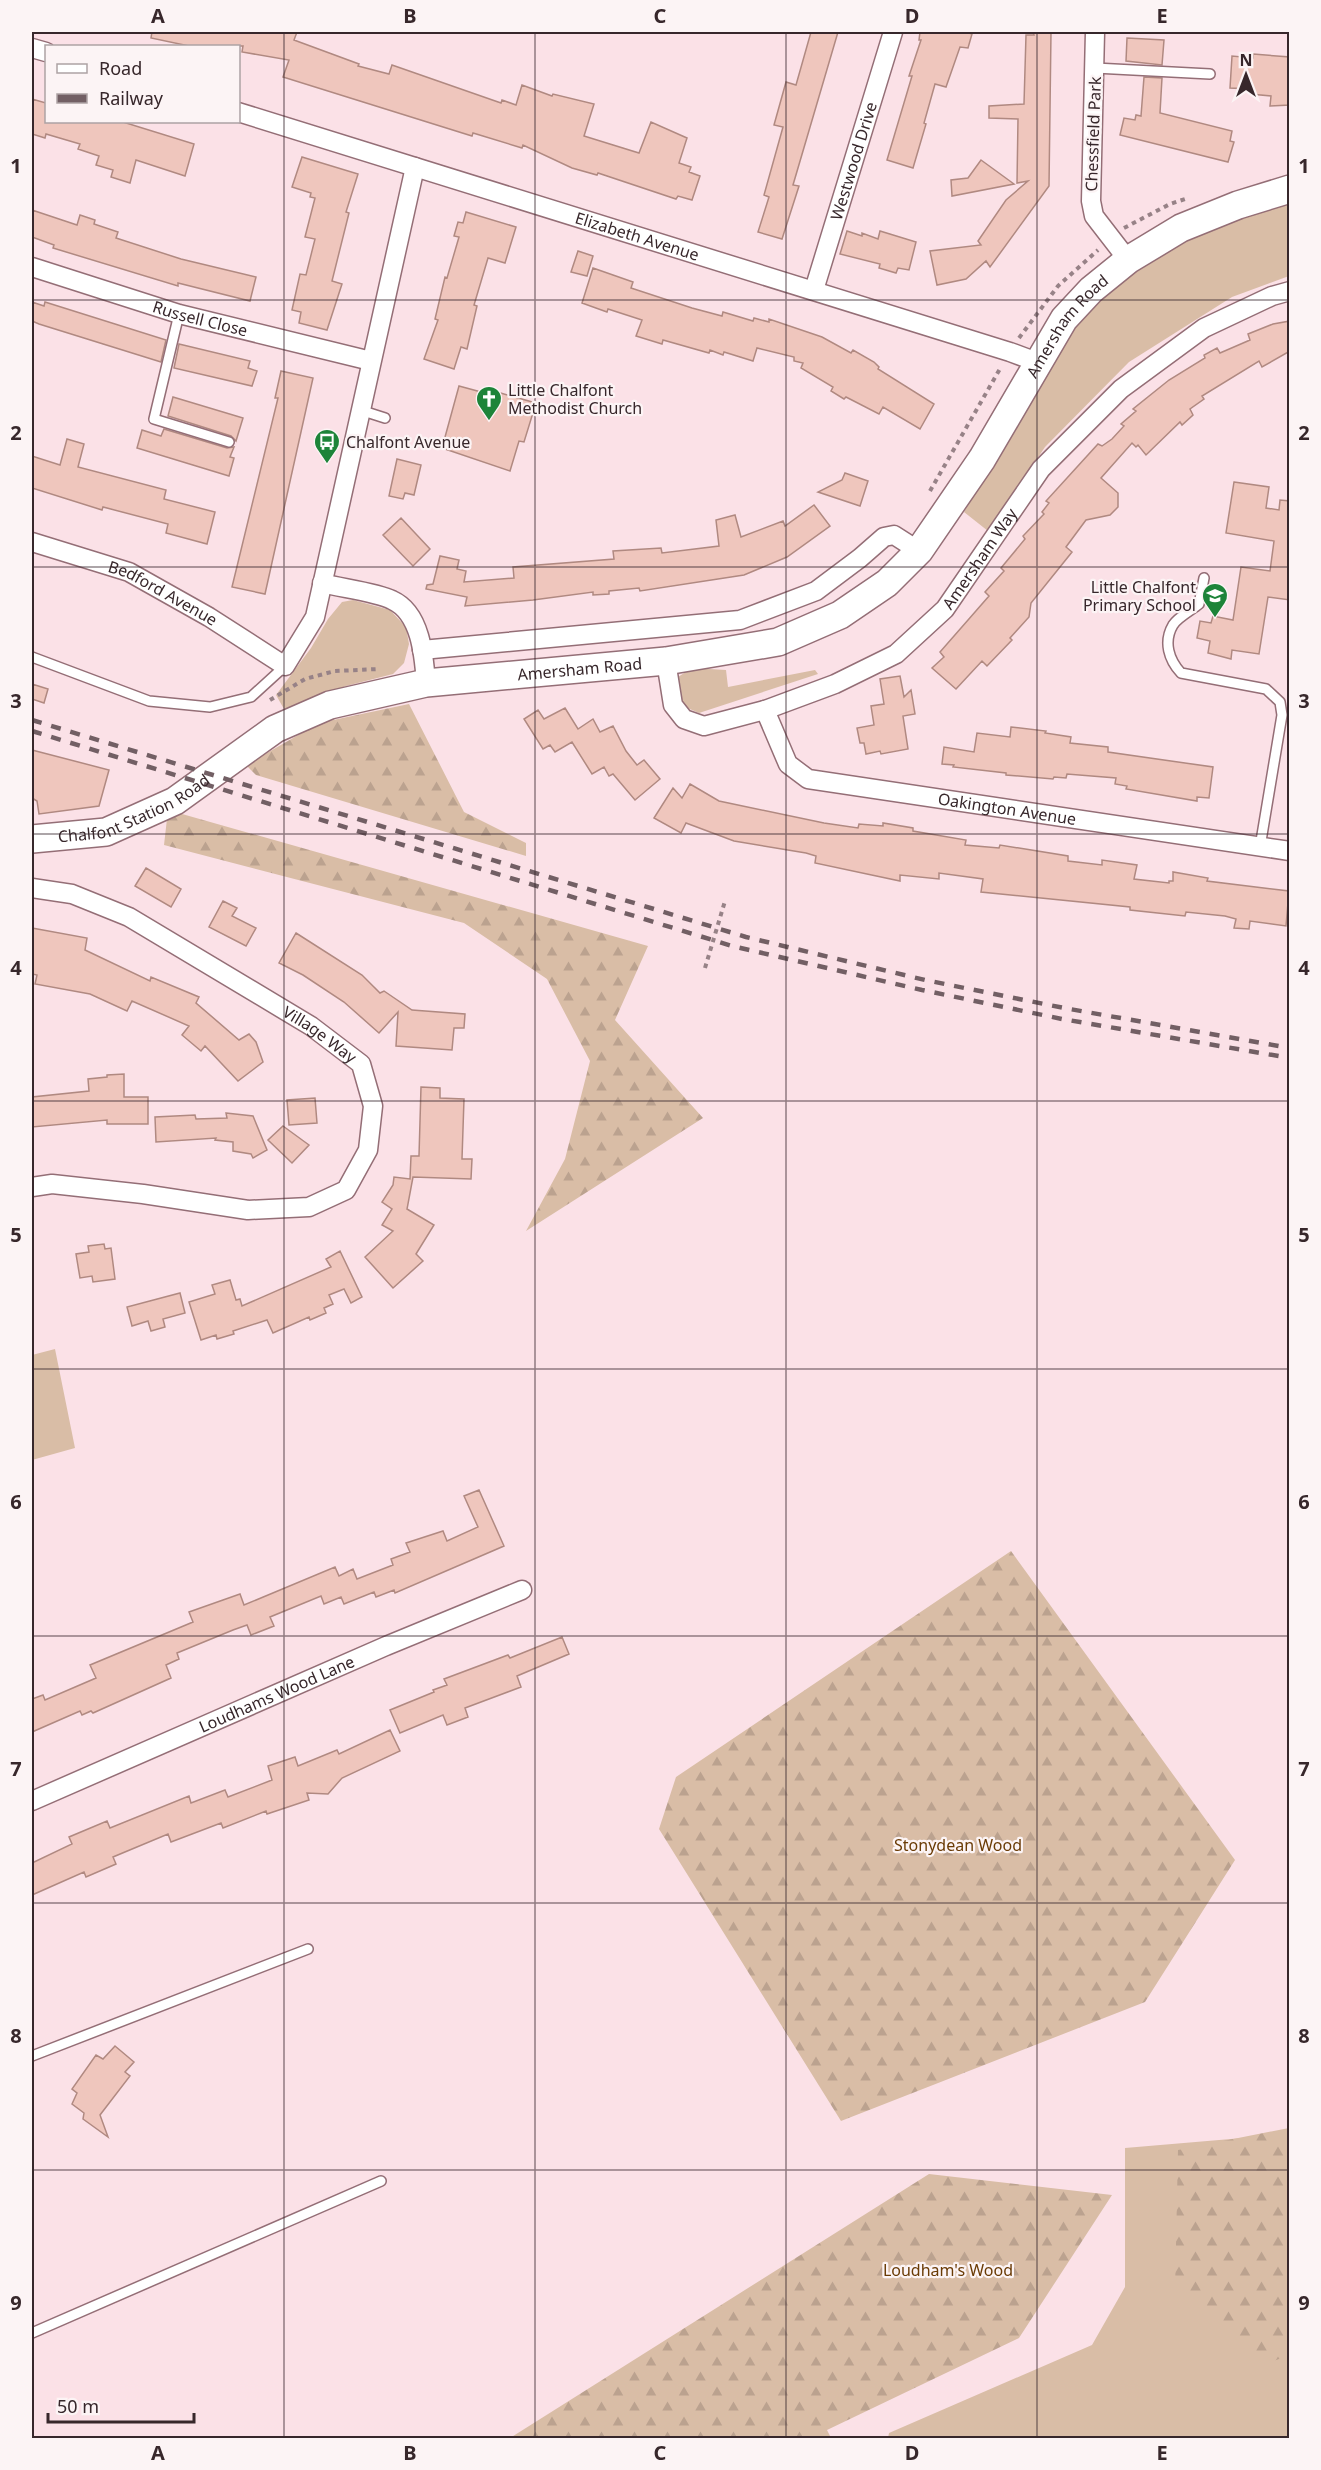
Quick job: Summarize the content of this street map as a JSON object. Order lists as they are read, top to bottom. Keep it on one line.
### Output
{"streets":{"main road":["Amersham Road","Chalfont Station Road"],"street":["Chessfield Park","Westwood Drive","Elizabeth Avenue","Russell Close","Amersham Way","Bedford Avenue","Oakington Avenue","Village Way","Loudhams Wood Lane"]},"crossings":[["Chessfield Park","Amersham Road"],["Westwood Drive","Elizabeth Avenue"],["Elizabeth Avenue","Amersham Road"],["Amersham Road","Amersham Way"],["Amersham Road","Chalfont Station Road"],["Amersham Way","Oakington Avenue"]],"parks":["Stonydean Wood","Loudham's Wood"],"places":{"church":["Little Chalfont Methodist Church"],"bus stop":["Chalfont Avenue"],"school or university":["Little Chalfont Primary School"]},"legend":["Road","Railway"],"scale_bar":"50 m","north":"top","grid":{"columns":["A","B","C","D","E"],"rows":["1","2","3","4","5","6","7","8","9"]}}
